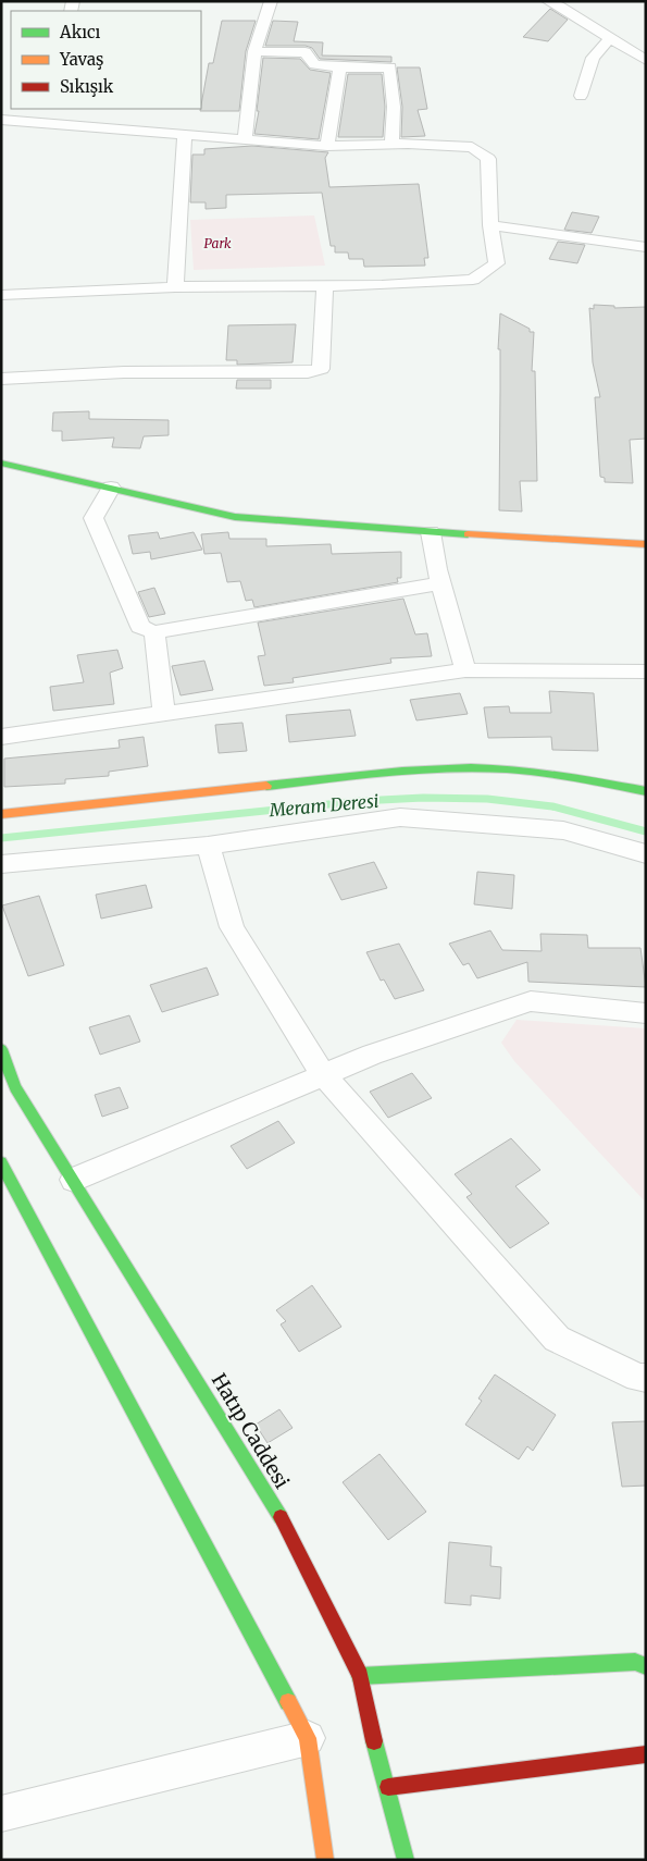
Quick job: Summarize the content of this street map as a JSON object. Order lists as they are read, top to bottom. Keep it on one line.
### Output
{"streets":{"street":["Hatıp Caddesi"]},"water":["Meram Deresi"],"parks":["Park"],"legend":["Akıcı","Yavaş","Sıkışık"]}
